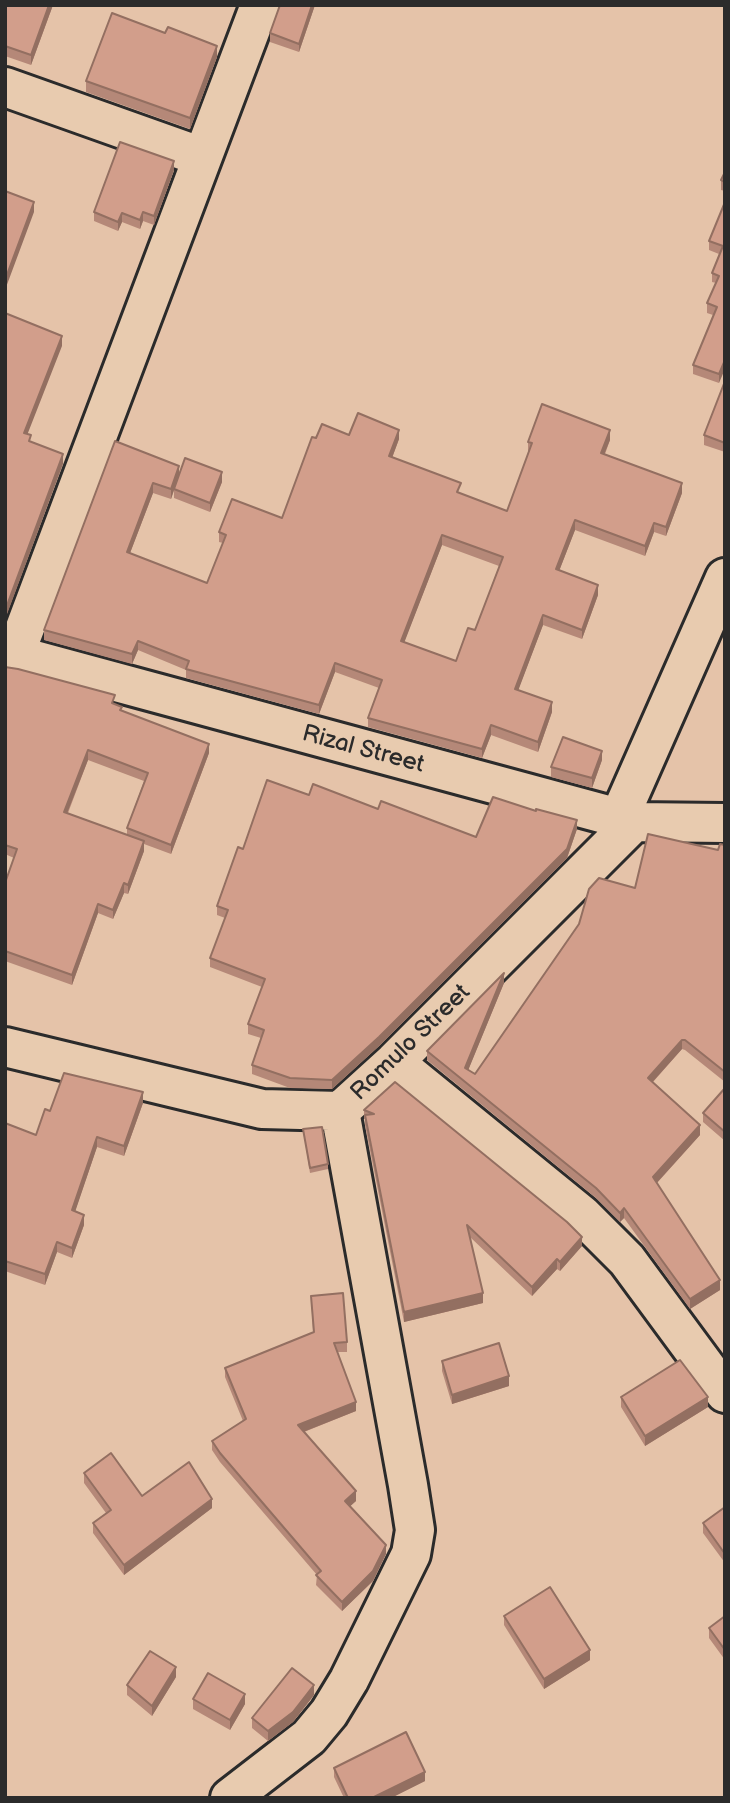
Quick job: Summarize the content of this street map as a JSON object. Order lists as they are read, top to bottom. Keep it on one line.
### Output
{"streets":{"street":["Rizal Street","Romulo Street"]},"crossings":[["Rizal Street","Romulo Street"]]}
